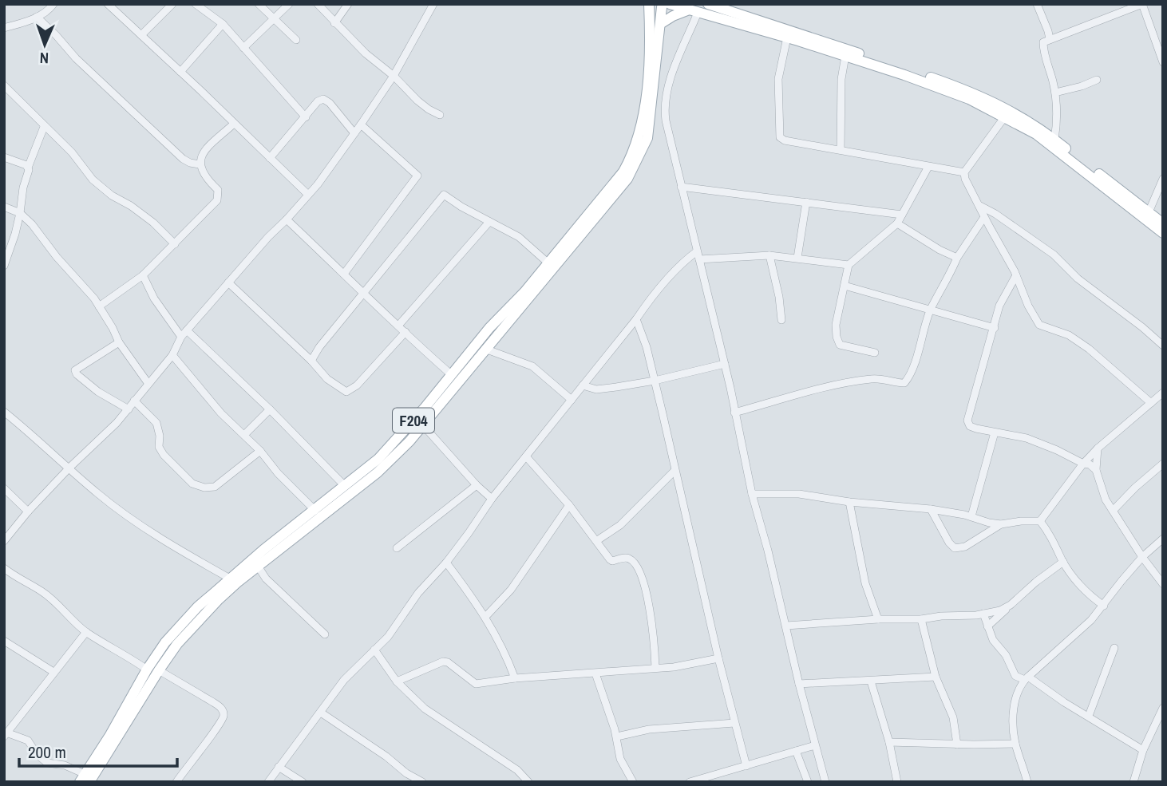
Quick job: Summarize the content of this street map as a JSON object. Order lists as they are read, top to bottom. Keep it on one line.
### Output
{"streets":{"main road":["F204"]},"scale_bar":"200 m","north":"bottom"}
